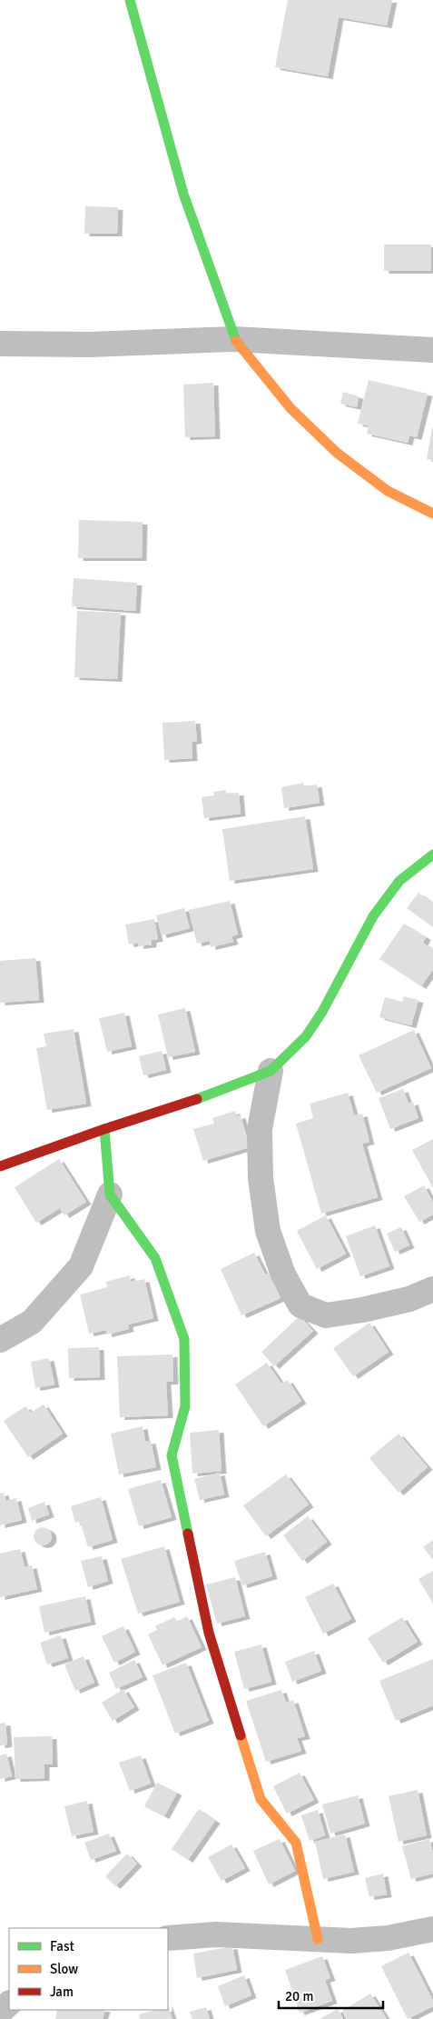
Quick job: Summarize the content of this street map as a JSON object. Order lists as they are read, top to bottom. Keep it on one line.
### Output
{"legend":["Fast","Slow","Jam"],"scale_bar":"20 m"}
